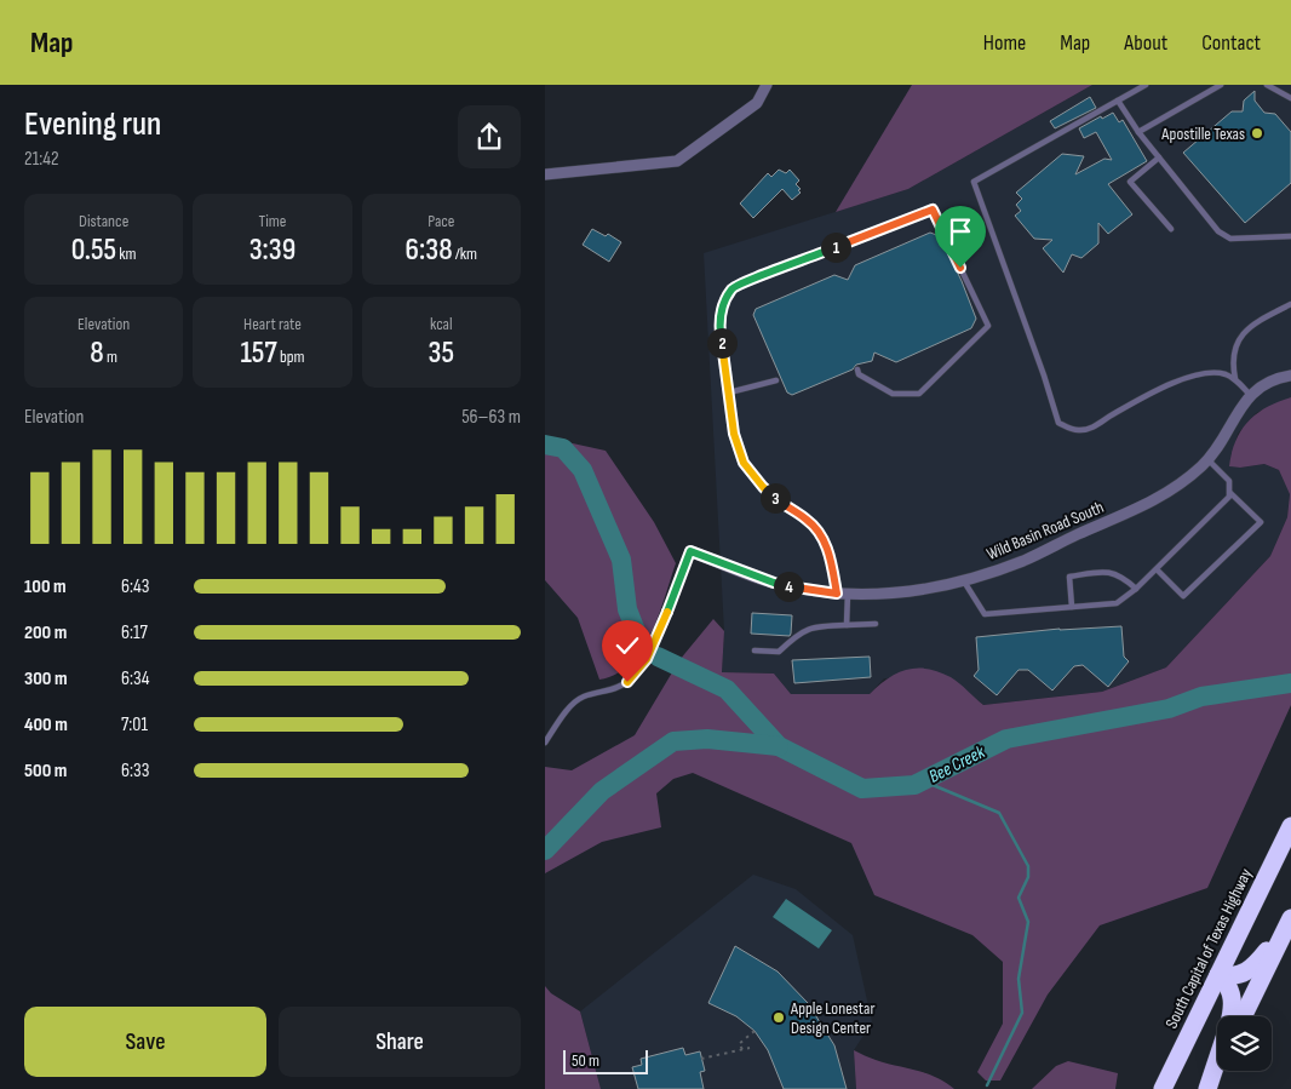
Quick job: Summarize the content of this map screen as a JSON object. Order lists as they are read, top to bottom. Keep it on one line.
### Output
{"streets":{"highway":["South Capital of Texas Highway"],"street":["Wild Basin Road South"]},"water":["Bee Creek"],"places":["Apostille Texas","Apple Lonestar Design Center"],"scale_bar":"50 m","page":{"header":"Map","nav":["Home","Map","About","Contact"],"heading":["Evening run","21:42"],"stats":[["Distance","0.55 km"],["Time","3:39"],["Pace","6:38 /km"],["Elevation","8 m"],["Heart rate","157 bpm"],["kcal","35"]],"pins":["1","2","3","4"],"chart":["Elevation","56–63 m"],"list":[{"name":"100 m","note":"6:43"},{"name":"200 m","note":"6:17"},{"name":"300 m","note":"6:34"},{"name":"400 m","note":"7:01"},{"name":"500 m","note":"6:33"}],"buttons":["Save","Share"],"scale":"50 m"}}
